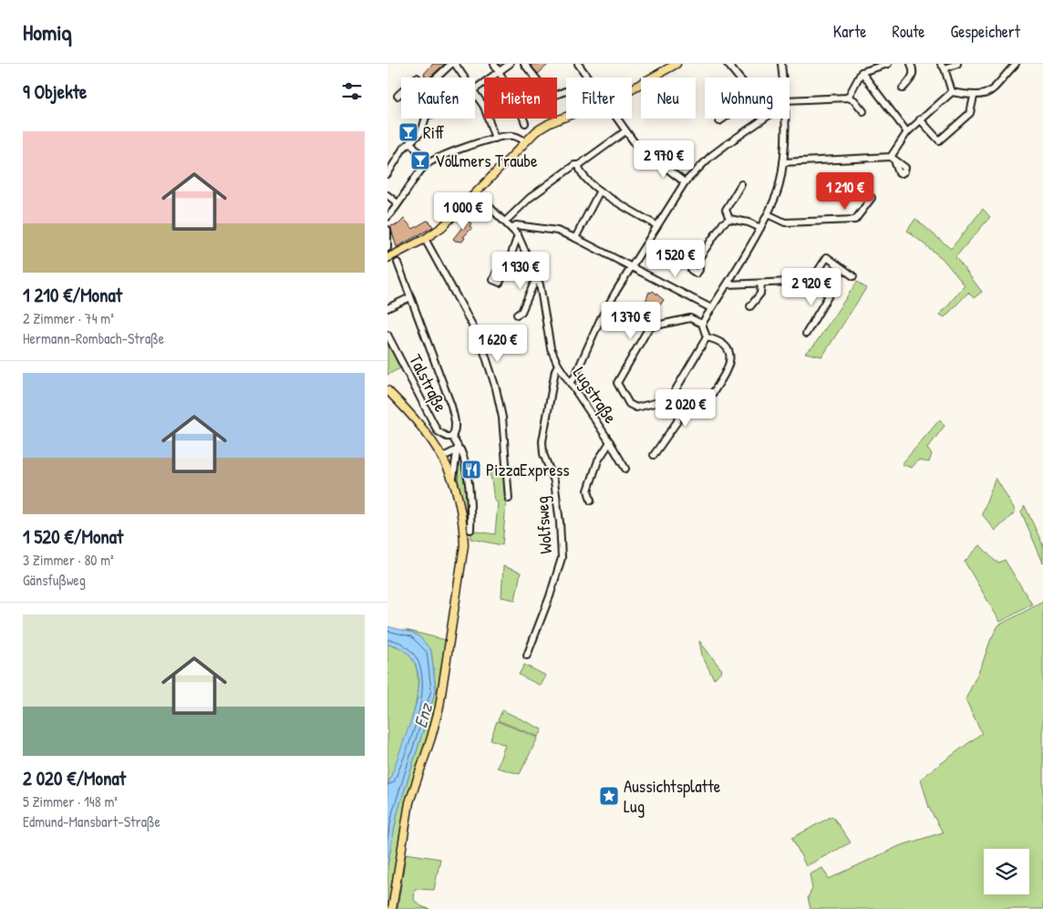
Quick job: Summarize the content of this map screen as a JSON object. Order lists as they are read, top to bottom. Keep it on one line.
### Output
{"streets":{"street":["Talstraße","Lugstraße","Wolfsweg"]},"crossings":[["Lugstraße","Wolfsweg"]],"water":["Enz"],"places":{"bar":["Riff","Vollmers Traube"],"restaurant":["PizzaExpress"],"place":["Aussichtsplatte Lug"]},"page":{"header":"Homiq","nav":["Karte","Route","Gespeichert"],"heading":"9 Objekte","chip":["Kaufen","Mieten","Filter","Neu","Wohnung"],"list":[{"name":"1 210 €/Monat","note":"2 Zimmer · 74 m² · Hermann-Rombach-Straße"},{"name":"1 520 €/Monat","note":"3 Zimmer · 80 m² · Gänsfußweg"},{"name":"2 020 €/Monat","note":"5 Zimmer · 148 m² · Edmund-Mansbart-Straße"}],"price":["2 970 €","1 210 €","1 000 €","1 520 €","1 930 €","2 920 €","1 370 €","1 620 €","2 020 €"]}}
